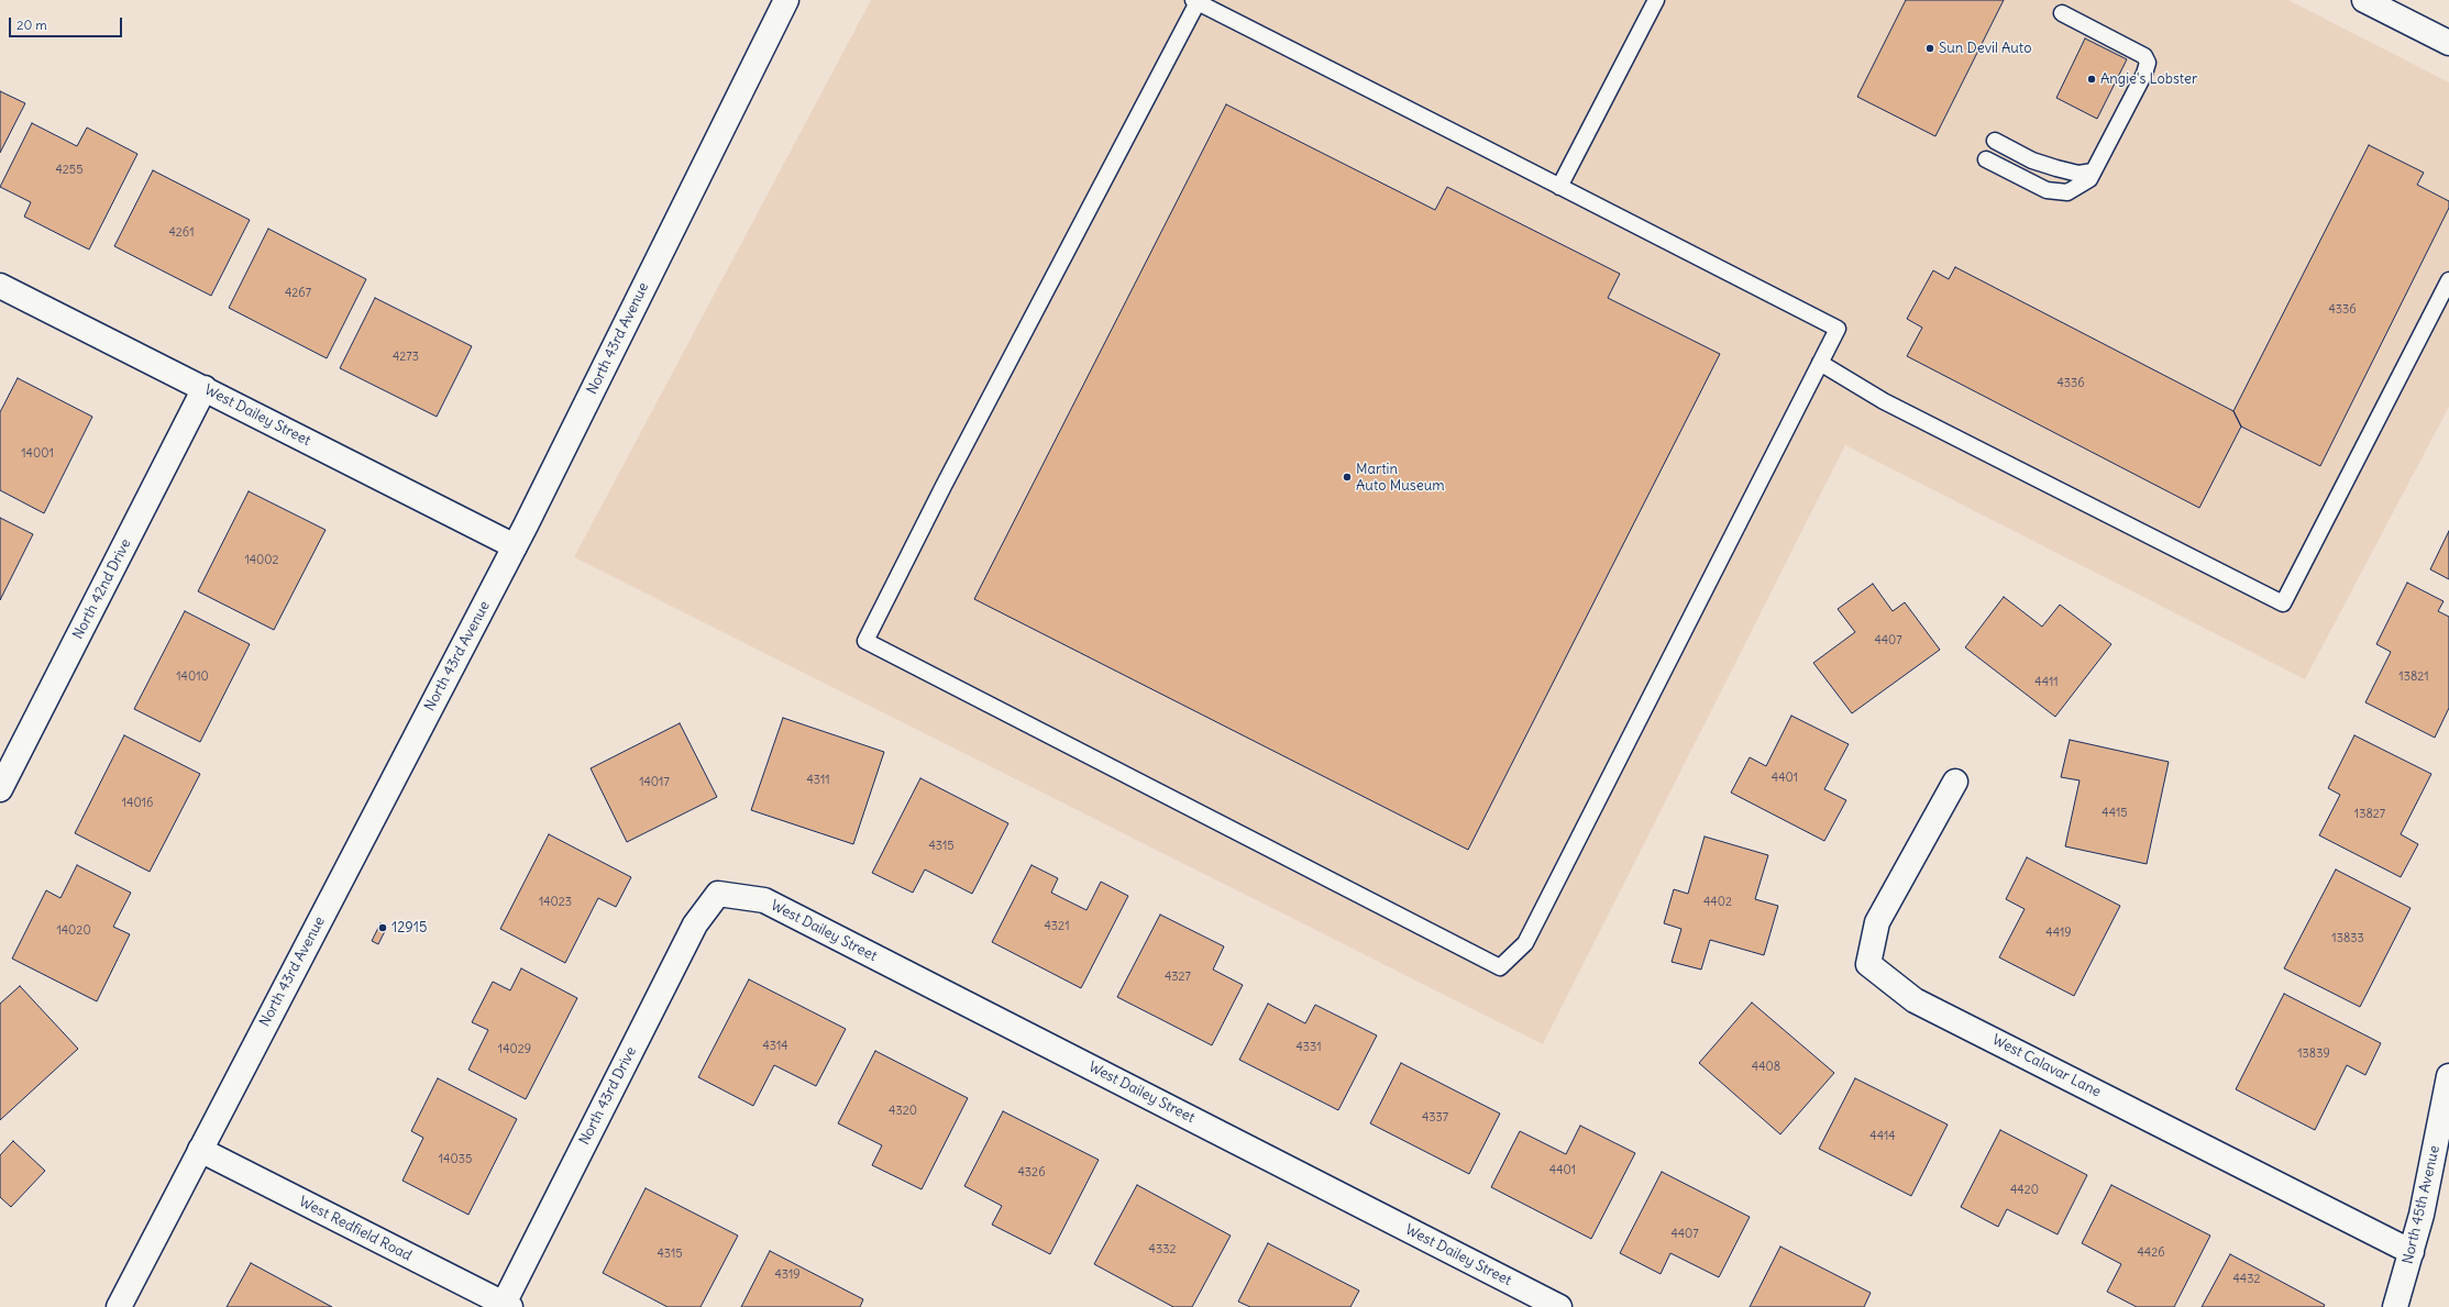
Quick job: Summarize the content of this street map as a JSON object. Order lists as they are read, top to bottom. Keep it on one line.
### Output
{"streets":{"street":["North 43rd Avenue","West Dailey Street","North 42nd Drive","West Calavar Lane","North 43rd Drive","North 45th Avenue","West Redfield Road"]},"crossings":[["North 43rd Avenue","West Dailey Street"],["North 43rd Avenue","West Redfield Road"],["West Dailey Street","North 42nd Drive"],["West Dailey Street","North 43rd Drive"],["West Calavar Lane","North 45th Avenue"],["North 43rd Drive","West Redfield Road"]],"places":["Sun Devil Auto","Angie's Lobster","Martin Auto Museum","12915"],"house_numbers":["4255","4261","4267","4336","4273","4336","14001","14002","4407","14010","13821","4411","4401","4311","14017","14016","4415","13827","4315","14023","4402","4321","14020","4419","13833","4327","4314","4331","14029","13839","4408","4320","4337","4414","14035","4401","4326","4420","4407","4332","4426","4315","4319","4432"],"scale_bar":"20 m"}
